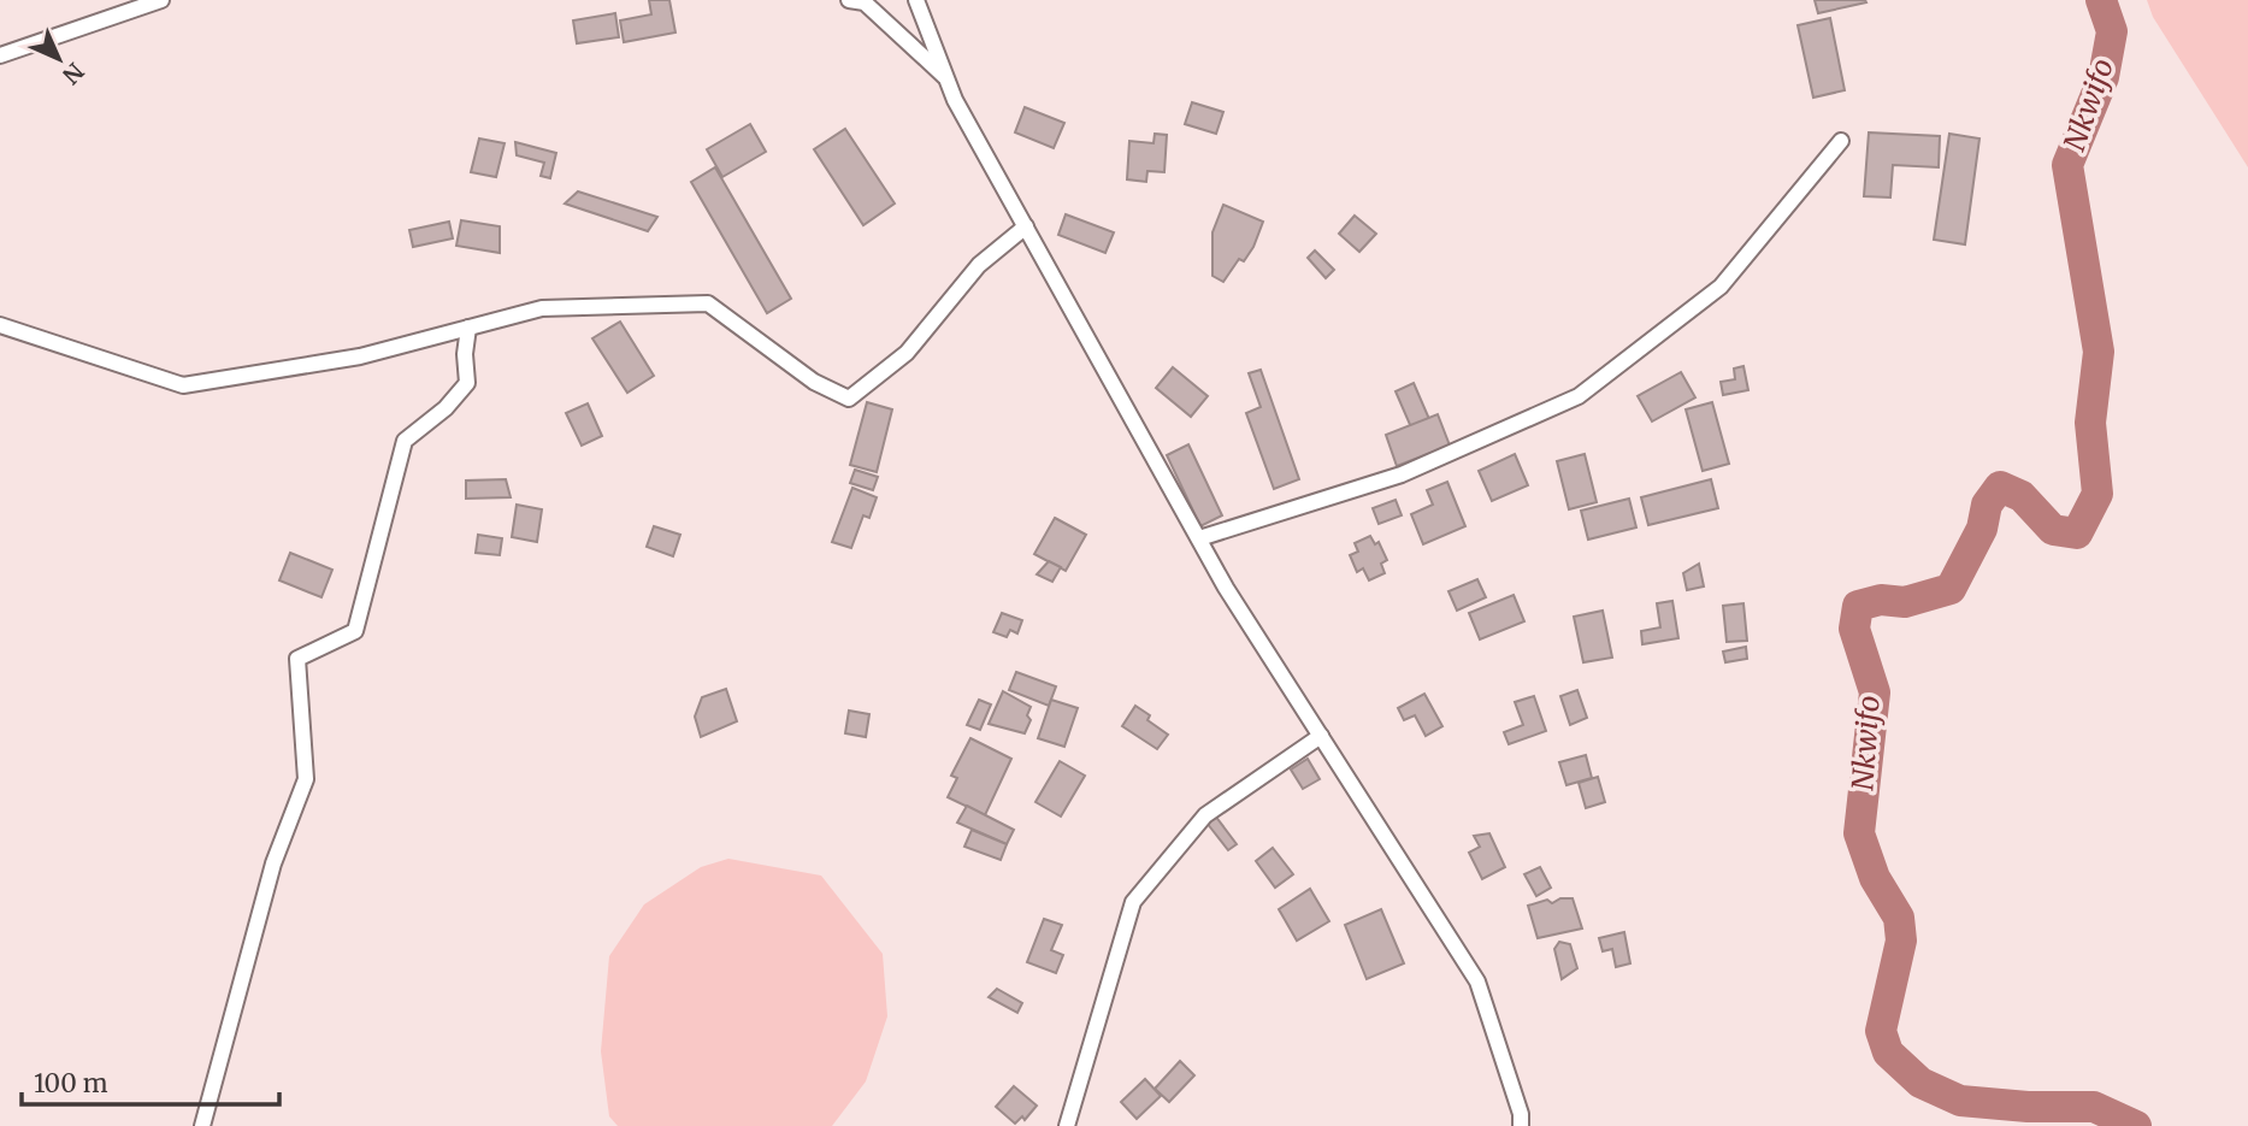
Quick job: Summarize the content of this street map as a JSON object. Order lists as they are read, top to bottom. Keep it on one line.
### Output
{"water":["Nkwifo"],"scale_bar":"100 m","north":"bottom right"}
